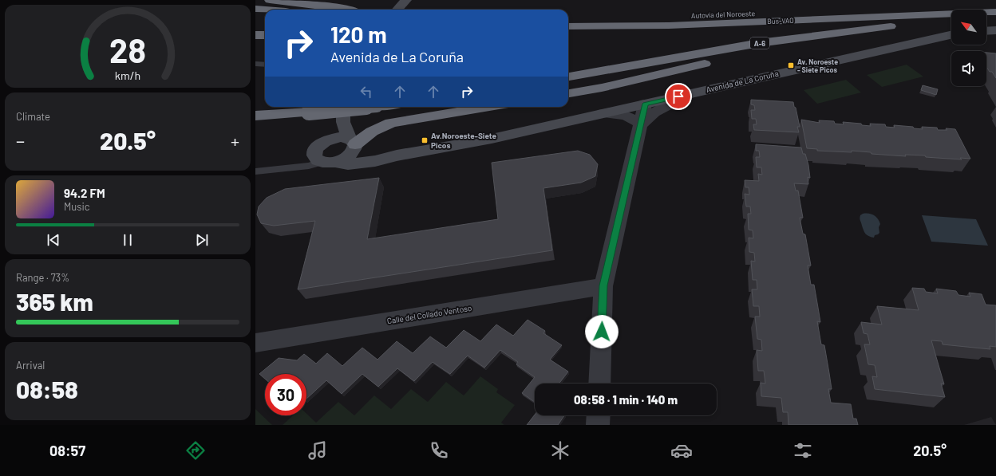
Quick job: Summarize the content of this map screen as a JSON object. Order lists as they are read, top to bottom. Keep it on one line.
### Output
{"streets":{"highway":["Autovía del Noroeste","Bus-VAO","A-6"],"street":["Avenida de La Coruña","Calle del Collado Ventoso"]},"places":{"transit":["Av. Noroeste - Siete Picos","Av.Noroeste-Siete Picos"]},"north":"top left","page":{"turn":["120 m","Avenida de La Coruña"],"tile":["Climate",["Range · 73%","365 km"],["Arrival","08:58"]],"heat":["−","20.5°","+"],"song":["94.2 FM","Music"],"limit":"30","trip":"08:58 · 1 min · 140 m","tabs":["08:57","20.5°"],"gauge":["28","km/h"]}}
